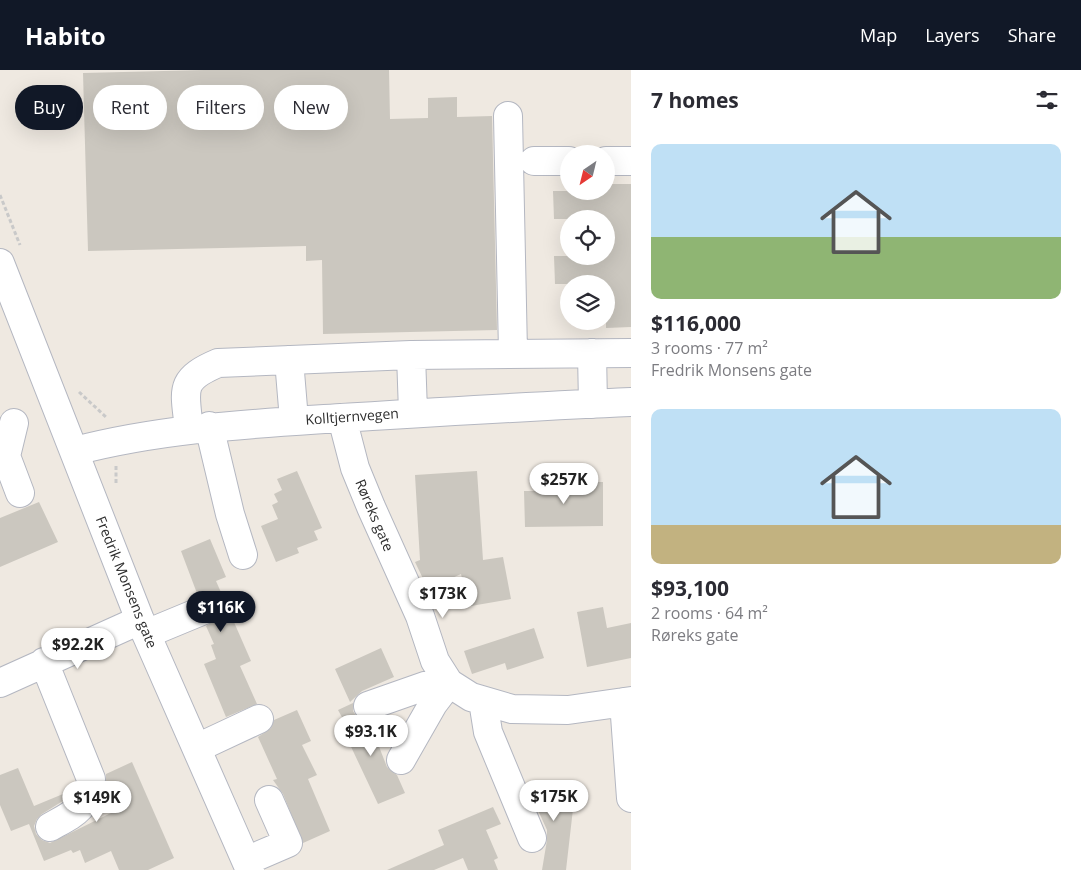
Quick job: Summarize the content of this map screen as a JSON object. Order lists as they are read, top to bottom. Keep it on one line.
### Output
{"streets":{"street":["Kolltjernvegen","Røreks gate","Fredrik Monsens gate"]},"crossings":[["Kolltjernvegen","Røreks gate"],["Kolltjernvegen","Fredrik Monsens gate"]],"north":"bottom left","page":{"header":"Habito","nav":["Map","Layers","Share"],"heading":"7 homes","chip":["Buy","Rent","Filters","New"],"list":[{"name":"$116,000","note":"3 rooms · 77 m² · Fredrik Monsens gate"},{"name":"$93,100","note":"2 rooms · 64 m² · Røreks gate"}],"price":["$257K","$173K","$116K","$92.2K","$93.1K","$175K","$149K"]}}
